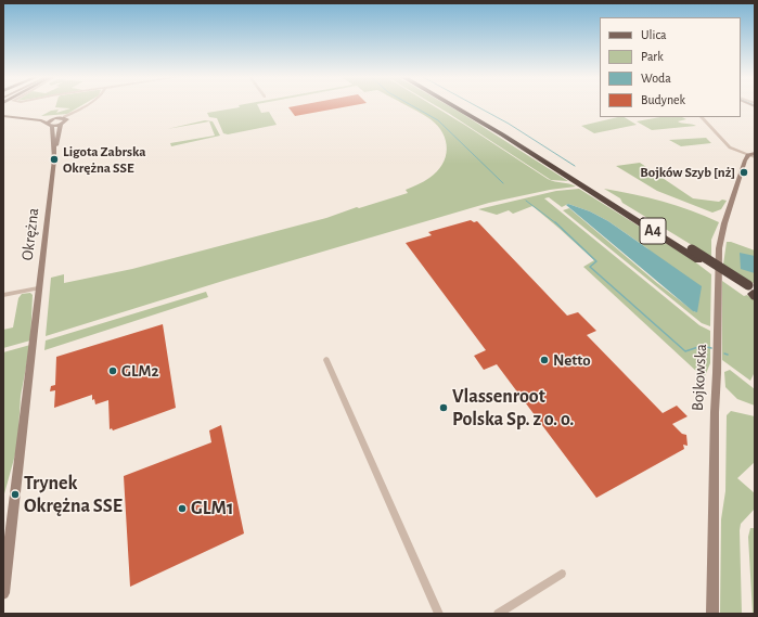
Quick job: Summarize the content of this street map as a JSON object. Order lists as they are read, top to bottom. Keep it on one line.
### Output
{"streets":{"highway":["A4"],"street":["Okrężna","Bojkowska"]},"places":["Ligota Zabrska Okrężna SSE","Bojków Szyb [nż]","Netto","GLM2","Vlassenroot Polska Sp. z o. o.","Trynek Okrężna SSE","GLM1"],"legend":["Ulica","Park","Woda","Budynek"]}
